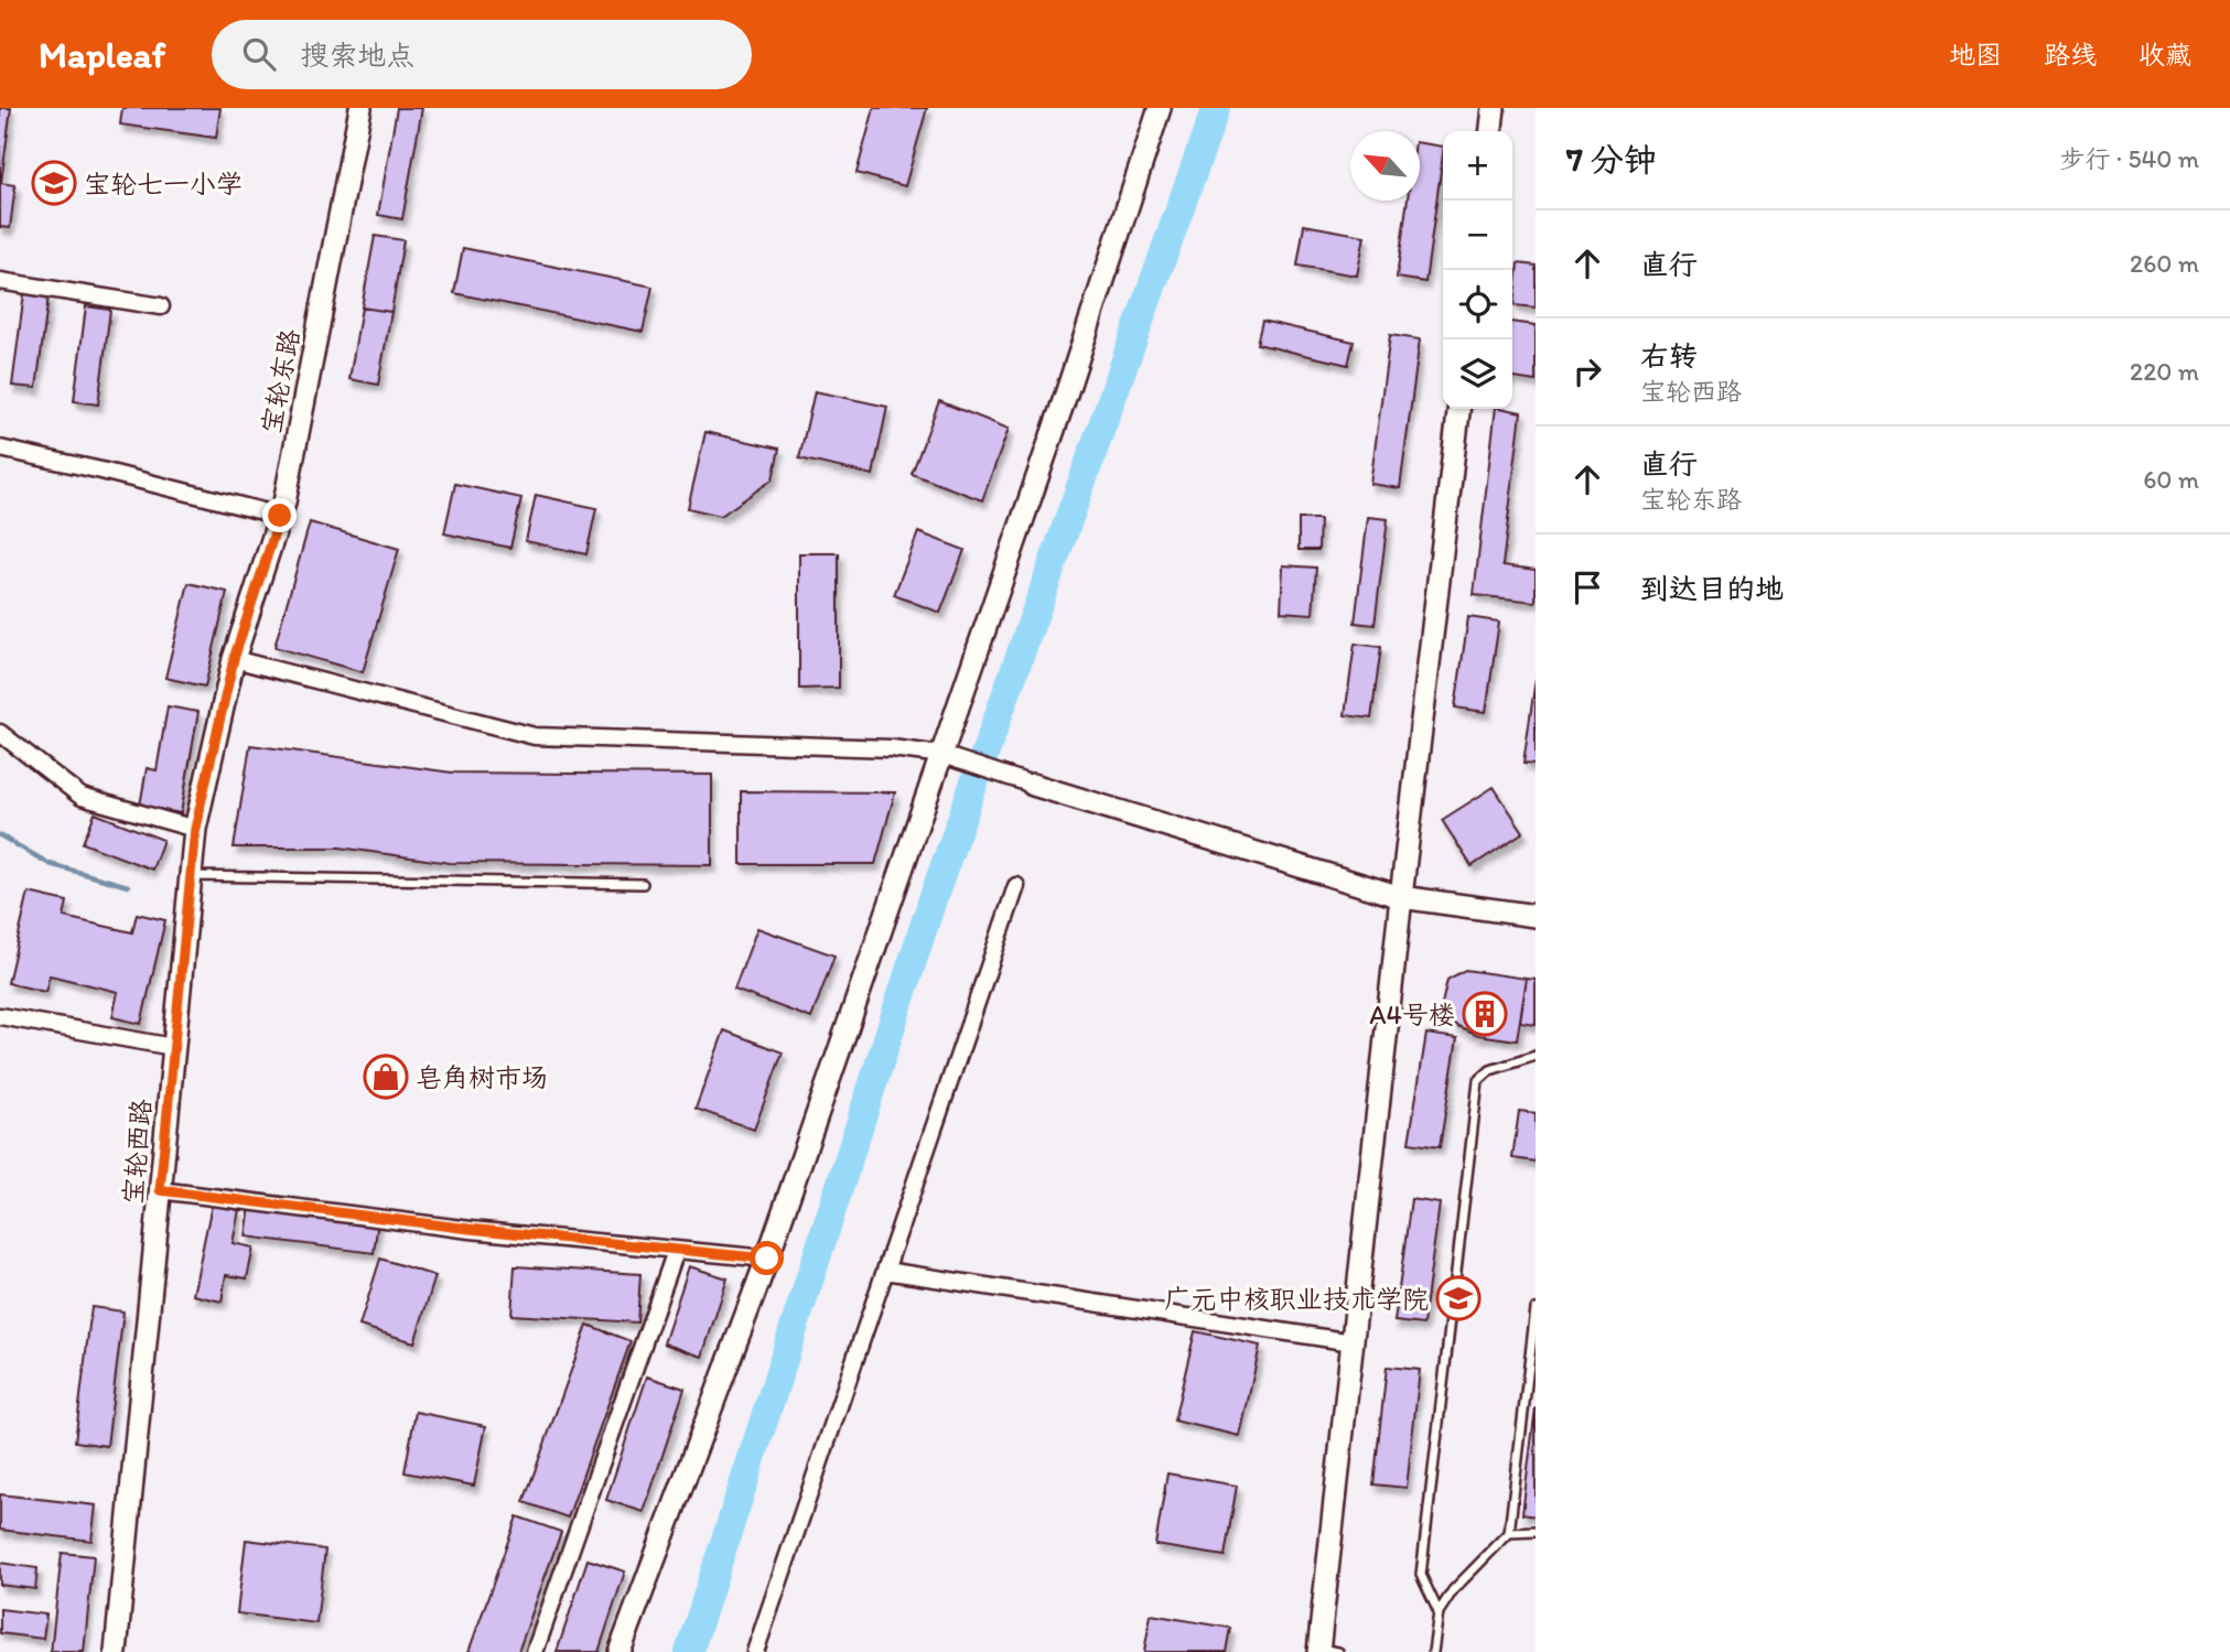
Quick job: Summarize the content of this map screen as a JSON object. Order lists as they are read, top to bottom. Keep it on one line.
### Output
{"streets":{"street":["宝轮东路","宝轮西路"]},"crossings":[["宝轮东路","宝轮西路"]],"places":{"school or university":["宝轮七一小学","广元中核职业技术学院"],"building":["A4号楼"],"shop":["皂角树市场"]},"north":"top left","page":{"header":"Mapleaf","search":"搜索地点","nav":["地图","路线","收藏"],"heading":["7 分钟","步行 · 540 m"],"map_buttons":["+","−"],"list":[["直行","260 m"],["右转","宝轮西路","220 m"],["直行","宝轮东路","60 m"],"到达目的地"]}}
